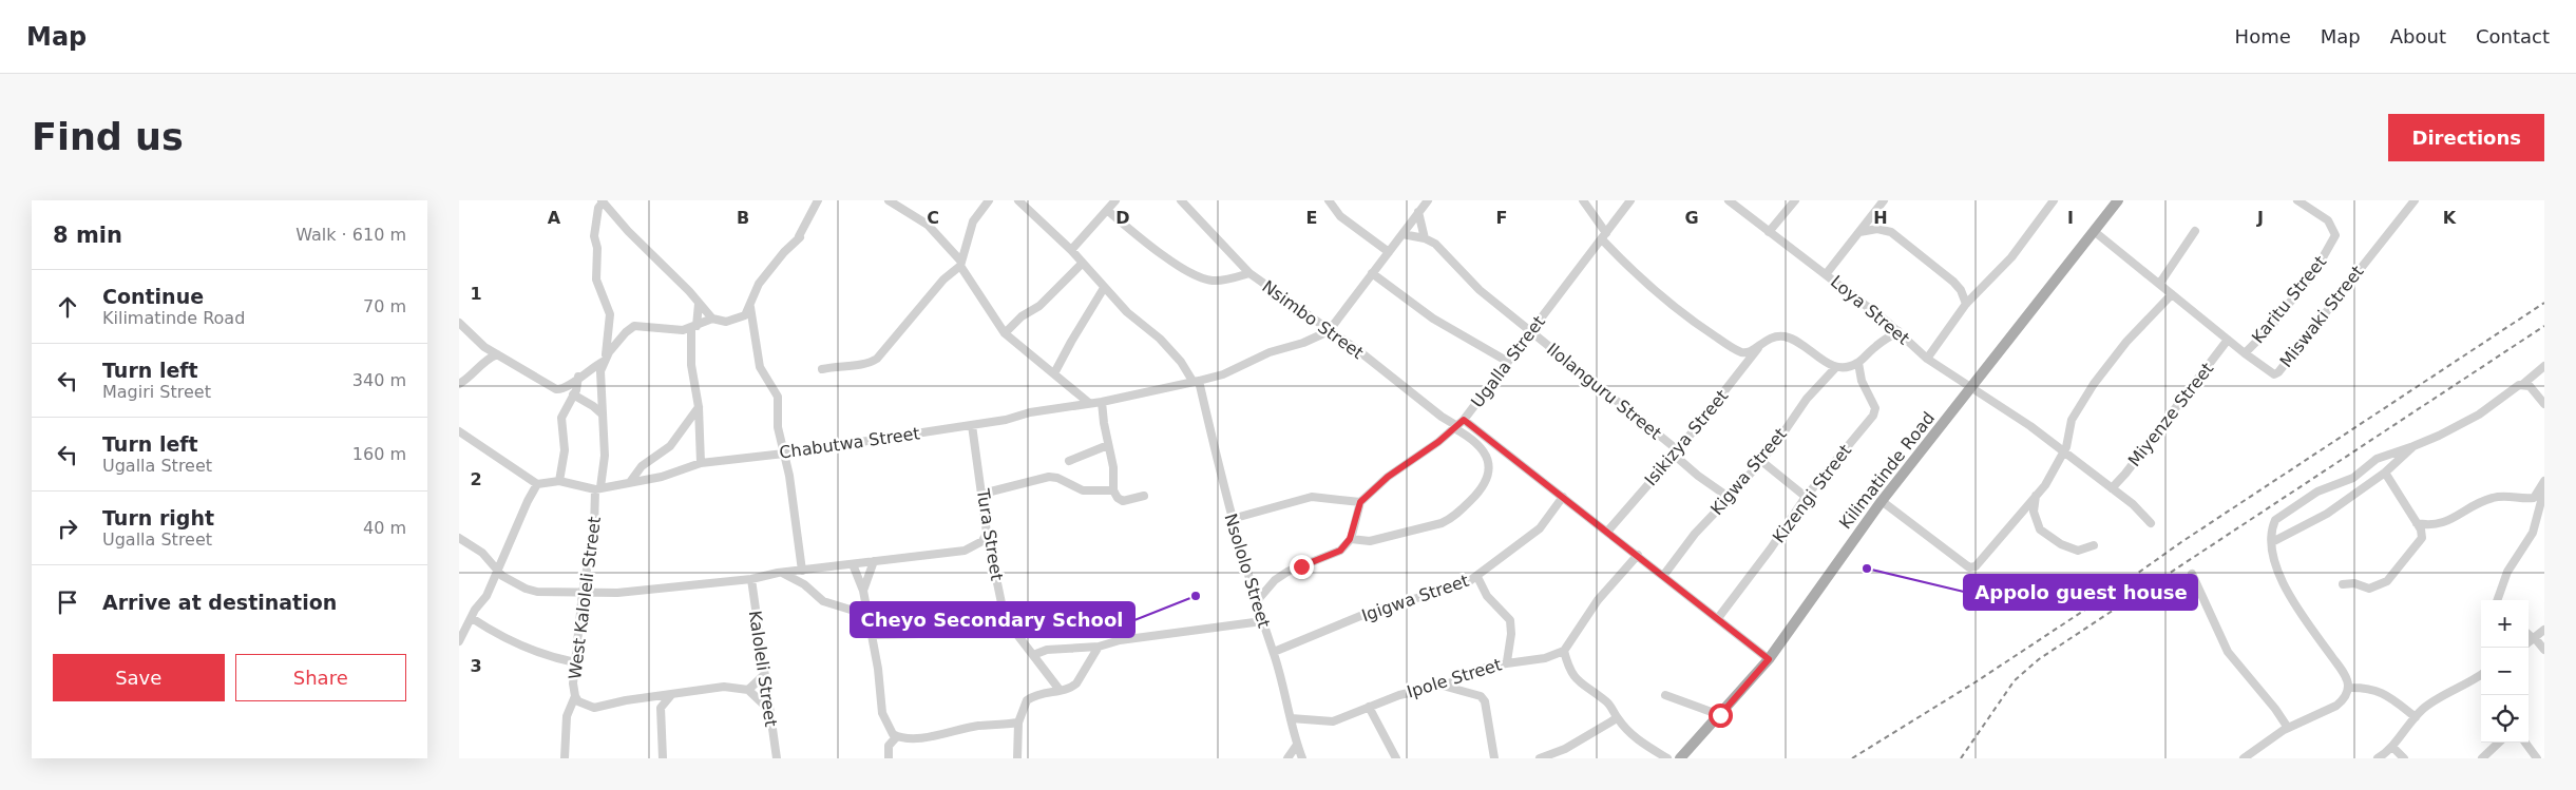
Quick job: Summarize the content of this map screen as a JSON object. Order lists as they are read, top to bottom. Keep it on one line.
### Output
{"streets":{"main road":["Kilimatinde Road"],"street":["Karitu Street","Loya Street","Miswaki Street","Nsimbo Street","Ugalla Street","Ilolanguru Street","Miyenze Street","Isikizya Street","Chabutwa Street","Kigwa Street","Kizengi Street","Tura Street","Nsololo Street","West Kaloleli Street","Igigwa Street","Kaloleli Street","Ipole Street"]},"crossings":[["Karitu Street","Miswaki Street"],["Loya Street","Miyenze Street"],["Loya Street","Kilimatinde Road"],["Miswaki Street","Miyenze Street"],["Miswaki Street","Kilimatinde Road"],["Nsimbo Street","Ugalla Street"],["Nsimbo Street","Chabutwa Street"],["Ugalla Street","Ilolanguru Street"],["Ilolanguru Street","Isikizya Street"],["Ilolanguru Street","Kigwa Street"],["Chabutwa Street","Tura Street"],["Chabutwa Street","Nsololo Street"],["Chabutwa Street","West Kaloleli Street"],["Nsololo Street","Igigwa Street"],["Nsololo Street","Ipole Street"]],"places":["Appolo guest house","Cheyo Secondary School"],"page":{"header":"Map","nav":["Home","Map","About","Contact"],"buttons":["Directions",["Save","Share"]],"title":"Find us","heading":["8 min","Walk · 610 m"],"list":[["Continue","Kilimatinde Road","70 m"],["Turn left","Magiri Street","340 m"],["Turn left","Ugalla Street","160 m"],["Turn right","Ugalla Street","40 m"],"Arrive at destination"],"map_buttons":["+","−"]},"grid":{"columns":["A","B","C","D","E","F","G","H","I","J","K"],"rows":["1","2","3"]}}
